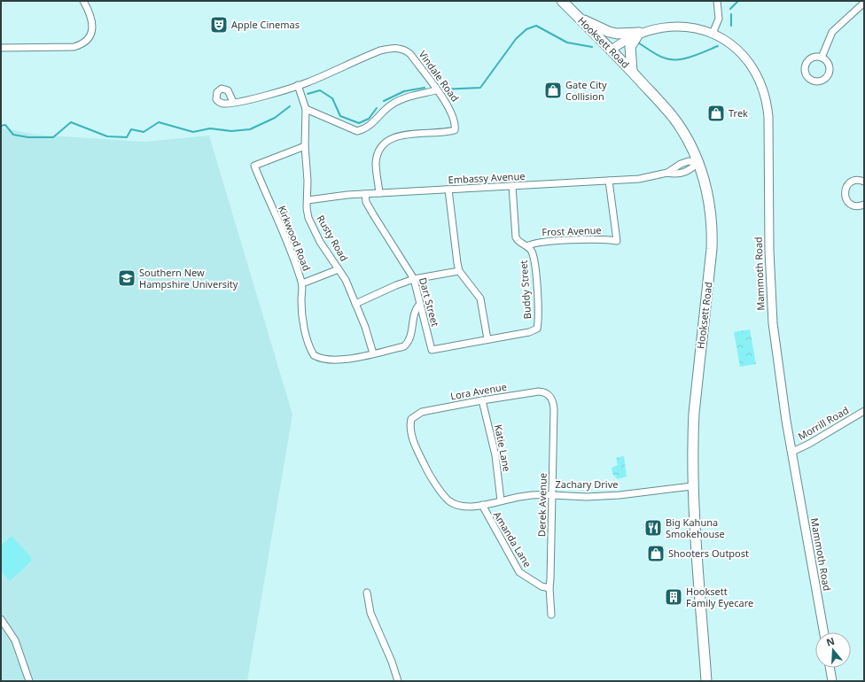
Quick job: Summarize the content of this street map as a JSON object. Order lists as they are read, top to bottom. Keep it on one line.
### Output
{"streets":{"main road":["Hooksett Road","Mammoth Road"],"street":["Vindale Road","Embassy Avenue","Frost Avenue","Kirkwood Road","Rusty Road","Buddy Street","Dart Street","Lora Avenue","Morrill Road","Katie Lane","Zachary Drive","Derek Avenue","Amanda Lane"]},"crossings":[["Hooksett Road","Embassy Avenue"],["Hooksett Road","Mammoth Road"],["Hooksett Road","Zachary Drive"],["Vindale Road","Embassy Avenue"],["Vindale Road","Rusty Road"],["Embassy Avenue","Frost Avenue"],["Embassy Avenue","Rusty Road"],["Embassy Avenue","Buddy Street"],["Embassy Avenue","Dart Street"],["Frost Avenue","Buddy Street"],["Kirkwood Road","Rusty Road"],["Mammoth Road","Morrill Road"],["Buddy Street","Dart Street"],["Lora Avenue","Katie Lane"],["Lora Avenue","Zachary Drive"],["Lora Avenue","Derek Avenue"],["Katie Lane","Zachary Drive"],["Zachary Drive","Derek Avenue"],["Zachary Drive","Amanda Lane"],["Derek Avenue","Amanda Lane"]],"places":{"theatre":["Apple Cinemas"],"shop":["Gate City Collision","Trek","Shooters Outpost"],"school or university":["Southern New Hampshire University"],"restaurant":["Big Kahuna Smokehouse"],"building":["Hooksett Family Eyecare"]},"north":"top"}
